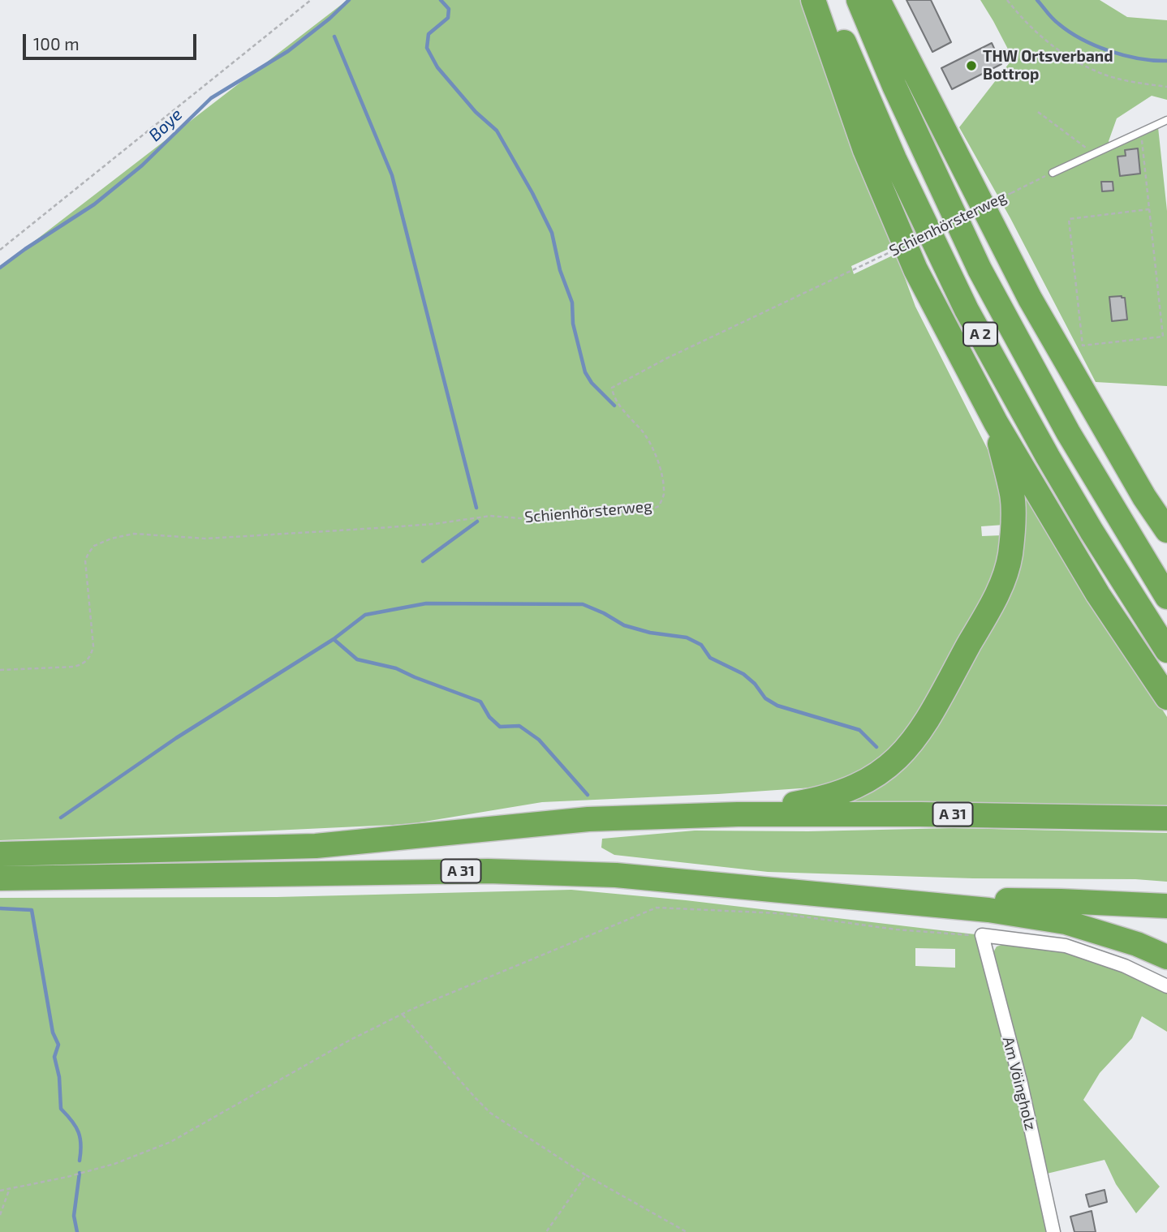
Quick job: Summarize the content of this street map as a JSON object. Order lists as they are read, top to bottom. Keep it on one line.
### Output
{"streets":{"highway":["A 2","A 31"],"street":["Am Vöingholz"],"path":["Schienhörsterweg"]},"water":["Boye"],"places":["THW Ortsverband Bottrop"],"scale_bar":"100 m"}
